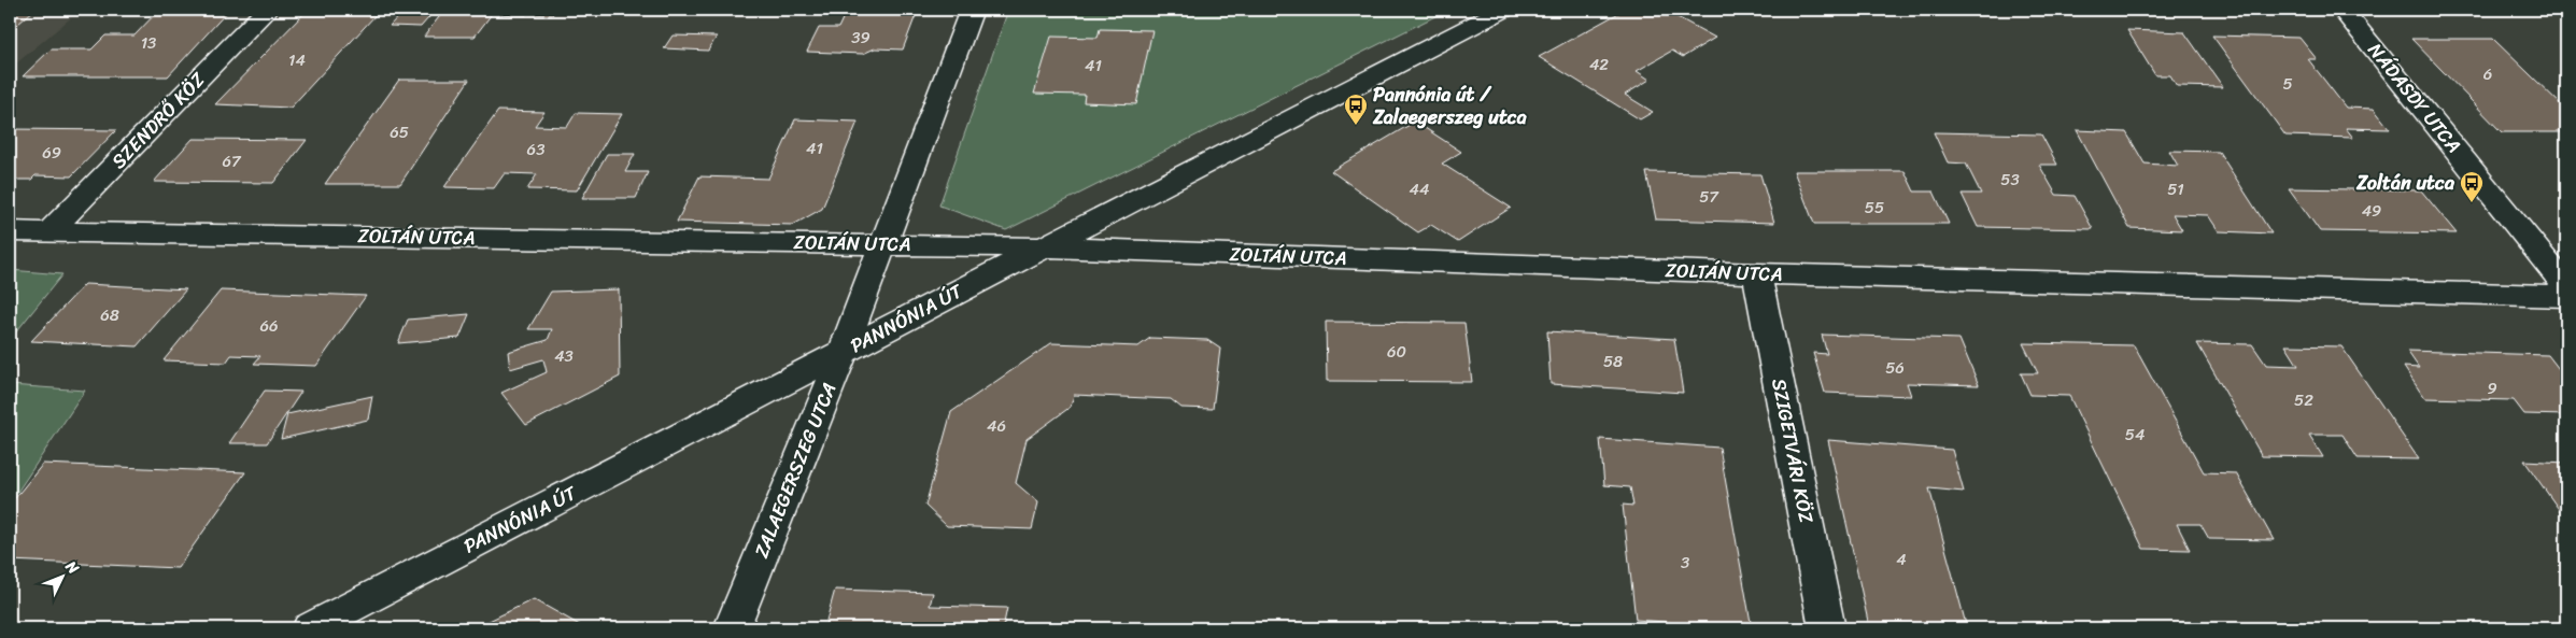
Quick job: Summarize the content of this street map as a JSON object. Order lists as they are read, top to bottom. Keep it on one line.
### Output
{"streets":{"street":["NÁDASDY UTCA","SZENDRŐ KÖZ","ZOLTÁN UTCA","PANNÓNIA ÚT","SZIGETVÁRI KÖZ","ZALAEGERSZEG UTCA"]},"crossings":[["SZENDRŐ KÖZ","ZOLTÁN UTCA"],["ZOLTÁN UTCA","PANNÓNIA ÚT"],["ZOLTÁN UTCA","SZIGETVÁRI KÖZ"],["ZOLTÁN UTCA","ZALAEGERSZEG UTCA"],["PANNÓNIA ÚT","ZALAEGERSZEG UTCA"]],"places":{"bus stop":["Pannónia út / Zalaegerszeg utca","Zoltán utca"]},"house_numbers":["39","13","14","42","41","6","5","65","41","63","69","67","53","44","51","57","55","49","68","66","60","43","58","56","9","52","46","54","4","3"],"north":"top right"}
